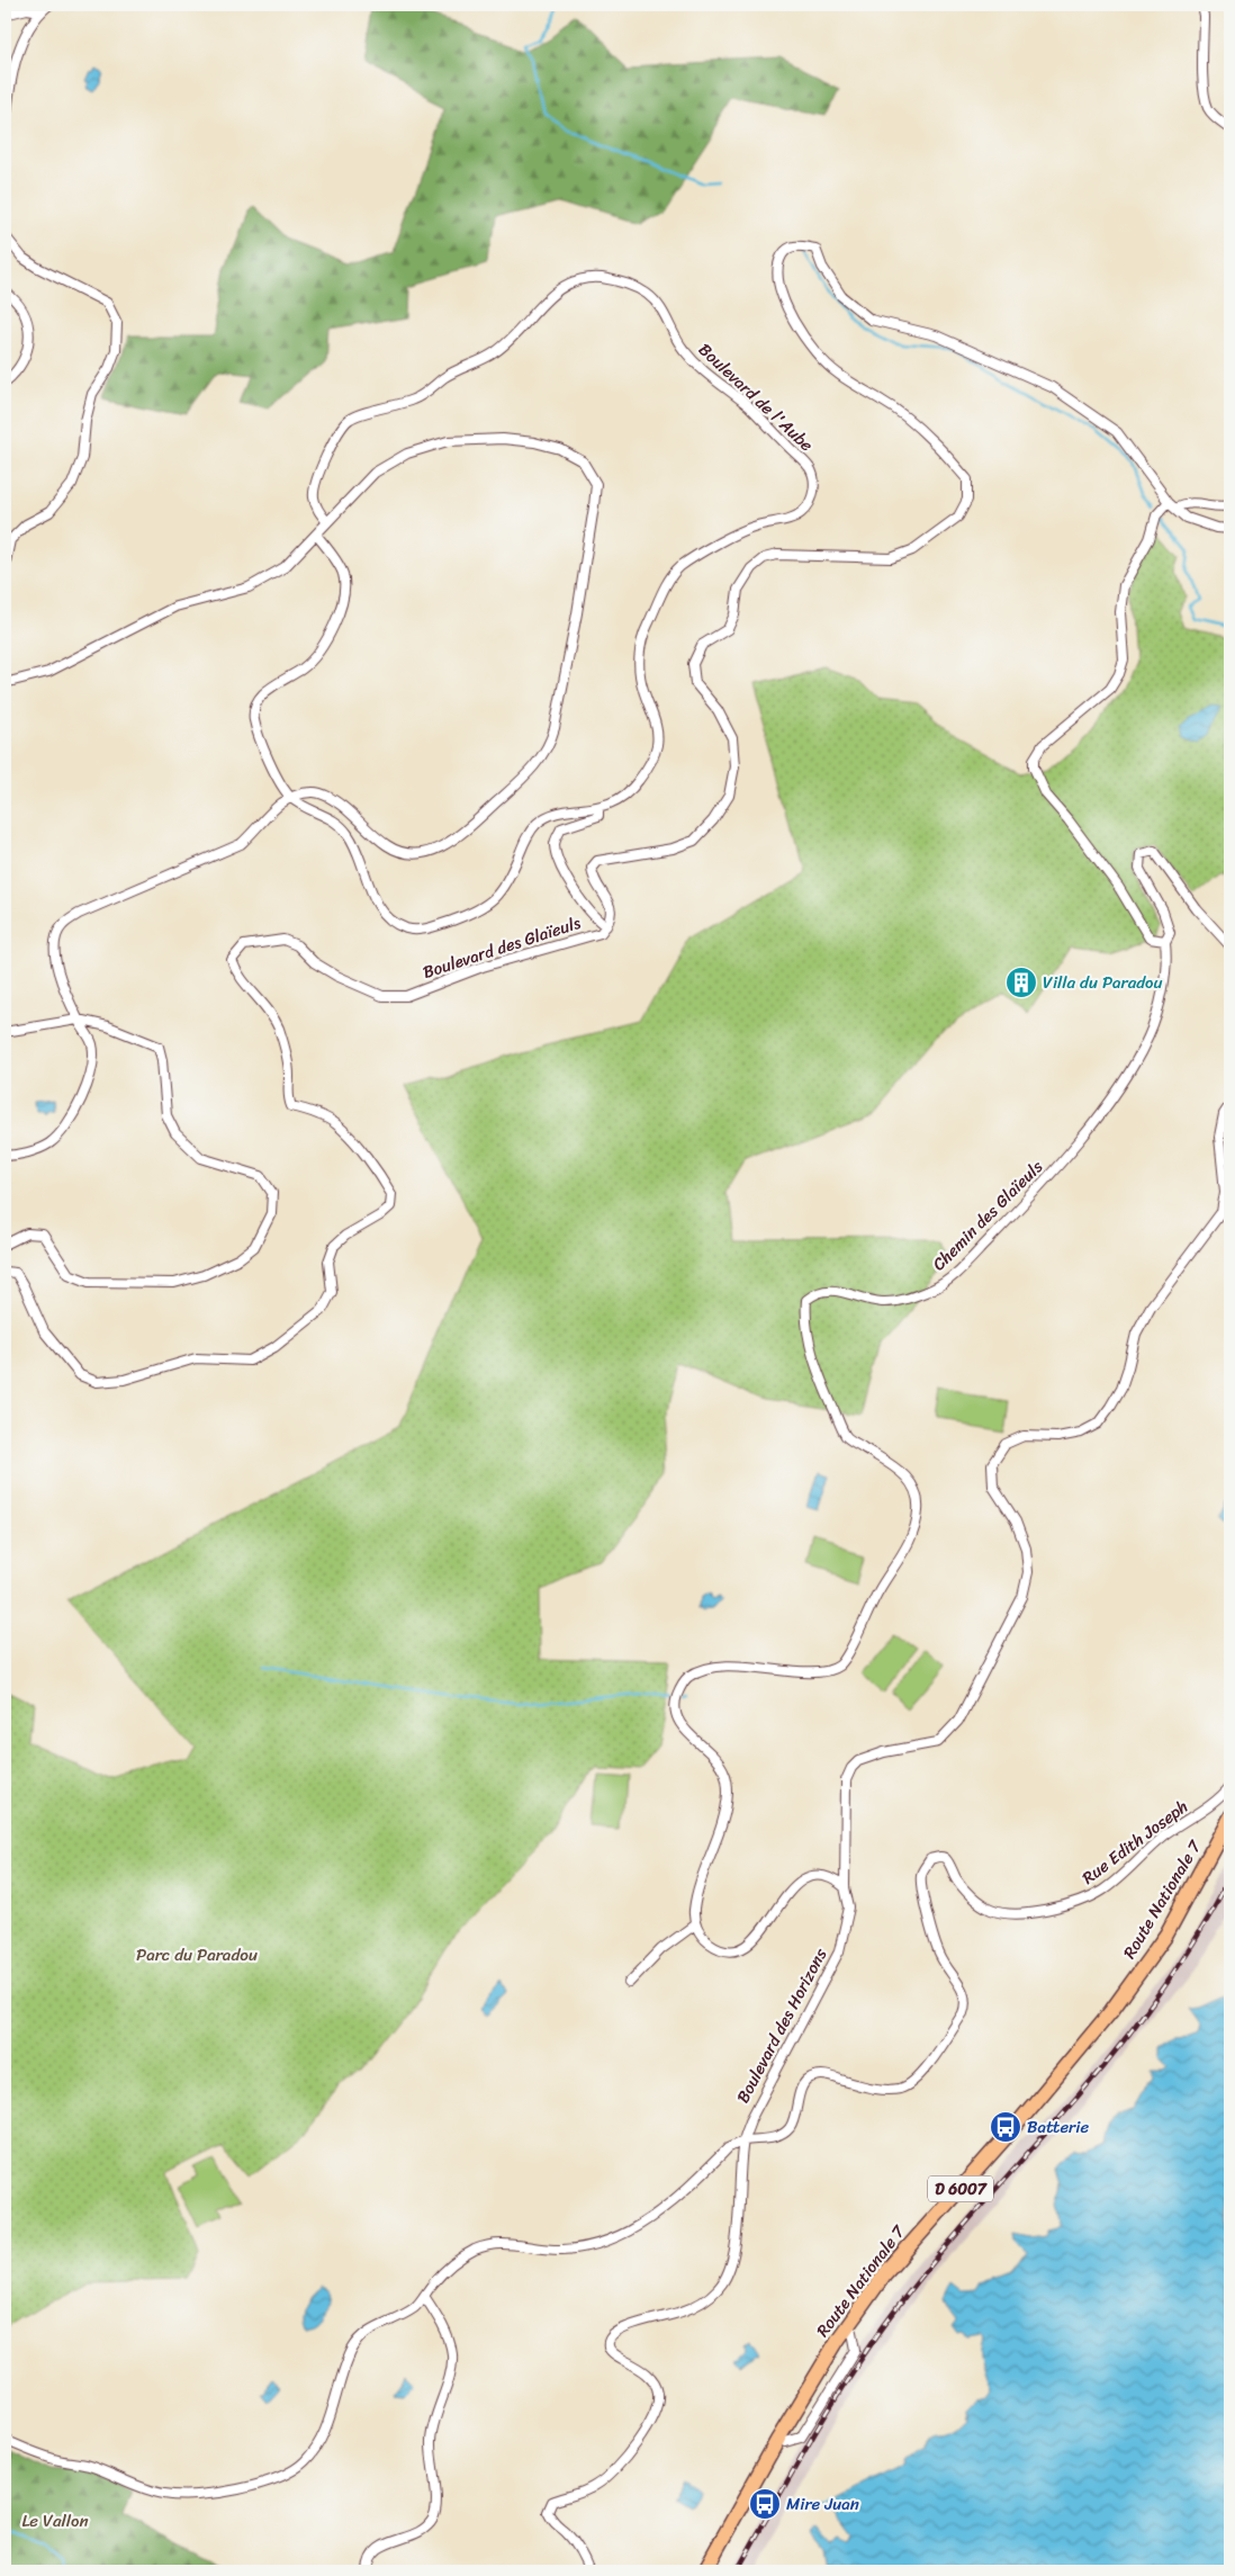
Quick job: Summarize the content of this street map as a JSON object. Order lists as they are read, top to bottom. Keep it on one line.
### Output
{"streets":{"main road":["Route Nationale 7","D 6007"],"street":["Boulevard de l'Aube","Boulevard des Glaïeuls","Chemin des Glaïeuls","Rue Edith Joseph","Boulevard des Horizons"]},"crossings":[["Rue Edith Joseph","Boulevard des Horizons"]],"parks":["Parc du Paradou","Le Vallon"],"places":{"building":["Villa du Paradou"],"bus stop":["Batterie","Mire Juan"]}}
